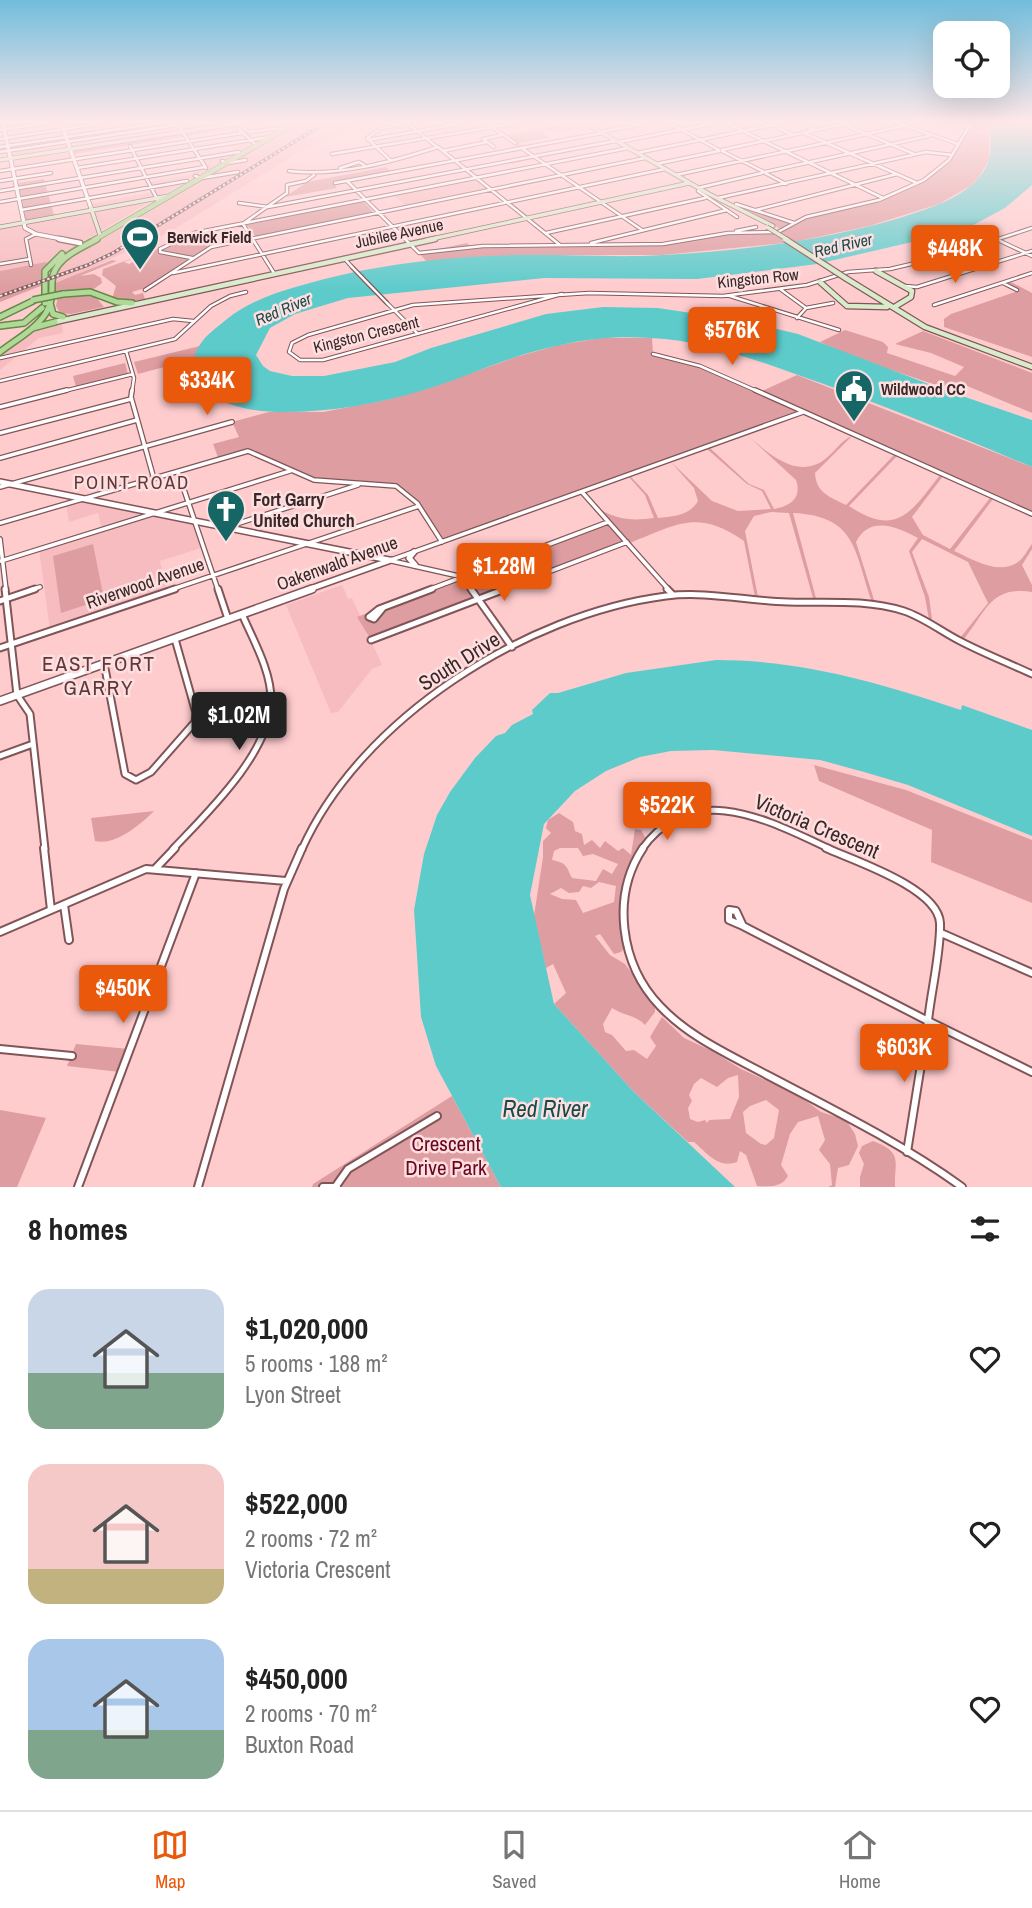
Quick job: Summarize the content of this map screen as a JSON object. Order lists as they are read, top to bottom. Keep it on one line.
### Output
{"streets":{"main road":["Jubilee Avenue"],"street":["Kingston Row","Kingston Crescent","Oakenwald Avenue","Riverwood Avenue","South Drive","Victoria Crescent"]},"crossings":[["Kingston Row","Kingston Crescent"]],"districts":["POINT ROAD","EAST FORT GARRY"],"water":["Red River"],"parks":["Crescent Drive Park"],"places":{"sports":["Berwick Field"],"public building":["Wildwood CC"],"church":["Fort Garry United Church"]},"page":{"price":["$448K","$576K","$334K","$1.28M","$1.02M","$522K","$450K","$603K"],"heading":"8 homes","list":[{"name":"$1,020,000","note":"5 rooms · 188 m² · Lyon Street"},{"name":"$522,000","note":"2 rooms · 72 m² · Victoria Crescent"},{"name":"$450,000","note":"2 rooms · 70 m² · Buxton Road"}],"tabs":["Map","Saved","Home"]}}
